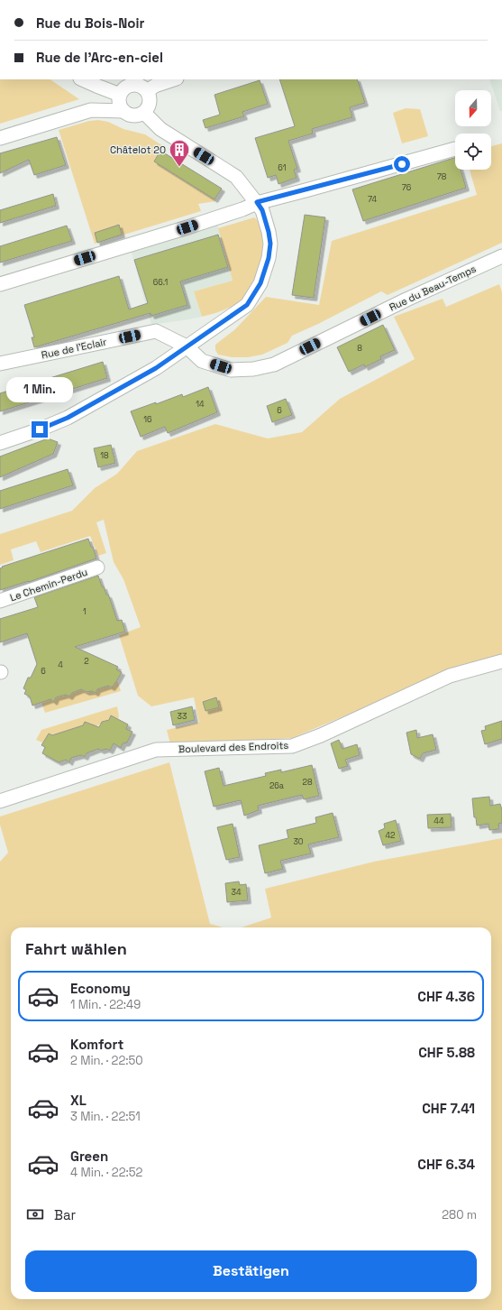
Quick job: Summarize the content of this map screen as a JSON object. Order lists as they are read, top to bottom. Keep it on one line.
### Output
{"streets":{"street":["Rue du Beau-Temps","Rue de l'Eclair","Le Chemin-Perdu","Boulevard des Endroits"]},"crossings":[["Rue du Beau-Temps","Rue de l'Eclair"]],"places":{"building":["Châtelot 20"]},"house_numbers":["61","78","76","74","66.1","8","14","6","16","18","1","2","4","6","33","28","26a","44","42","30","34"],"north":"bottom","page":{"banner":["Rue du Bois-Noir","Rue de l'Arc-en-ciel"],"bubble":"1 Min.","heading":"Fahrt wählen","list":[{"name":"Economy","note":"1 Min. · 22:49","value":"CHF 4.36"},{"name":"Komfort","note":"2 Min. · 22:50","value":"CHF 5.88"},{"name":"XL","note":"3 Min. · 22:51","value":"CHF 7.41"},{"name":"Green","note":"4 Min. · 22:52","value":"CHF 6.34"}],"pay":["Bar","280 m"],"buttons":"Bestätigen"}}
